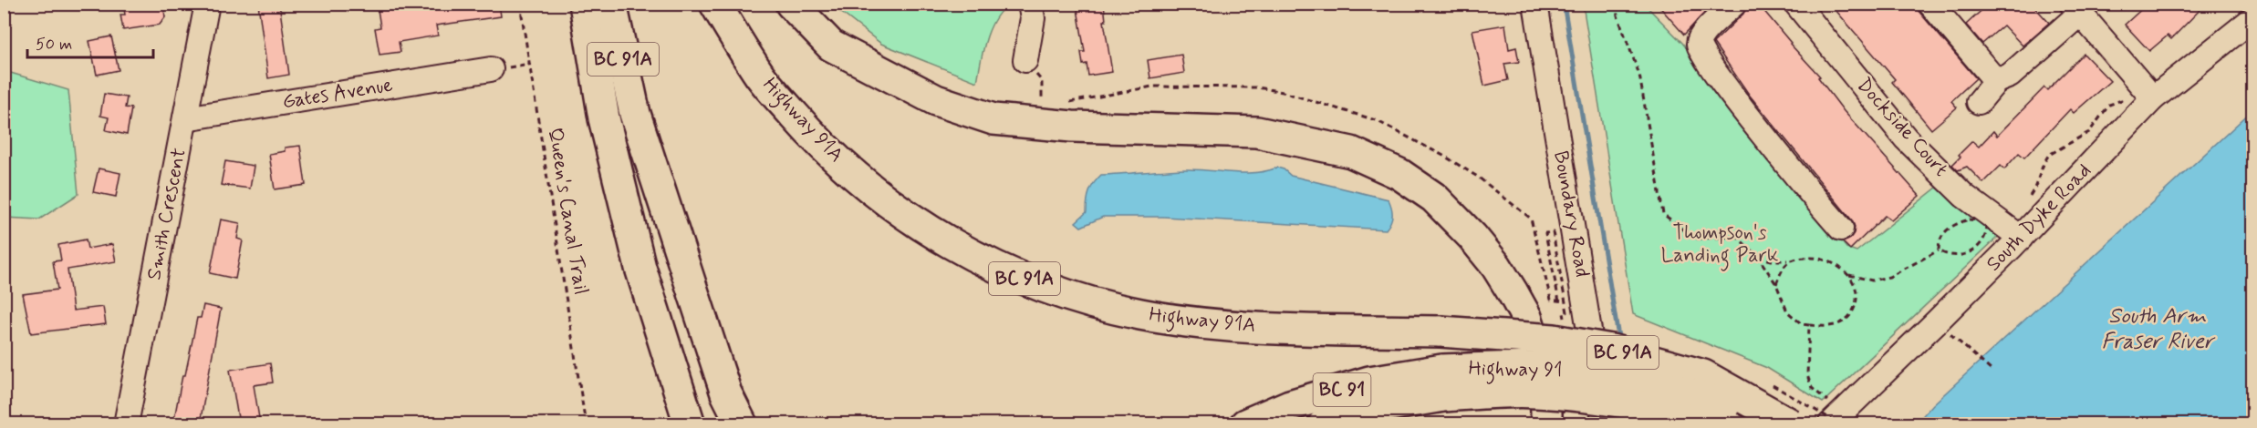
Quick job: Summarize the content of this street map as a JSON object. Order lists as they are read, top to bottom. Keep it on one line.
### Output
{"streets":{"highway":["BC 91A","Highway 91A","Highway 91","BC 91"],"street":["Gates Avenue","Dockside Court","Smith Crescent","Boundary Road","South Dyke Road"],"path":["Queen's Canal Trail"]},"crossings":[["Gates Avenue","Smith Crescent"],["Dockside Court","South Dyke Road"]],"water":["South Arm Fraser River"],"parks":["Thompson's Landing Park"],"scale_bar":"50 m"}
